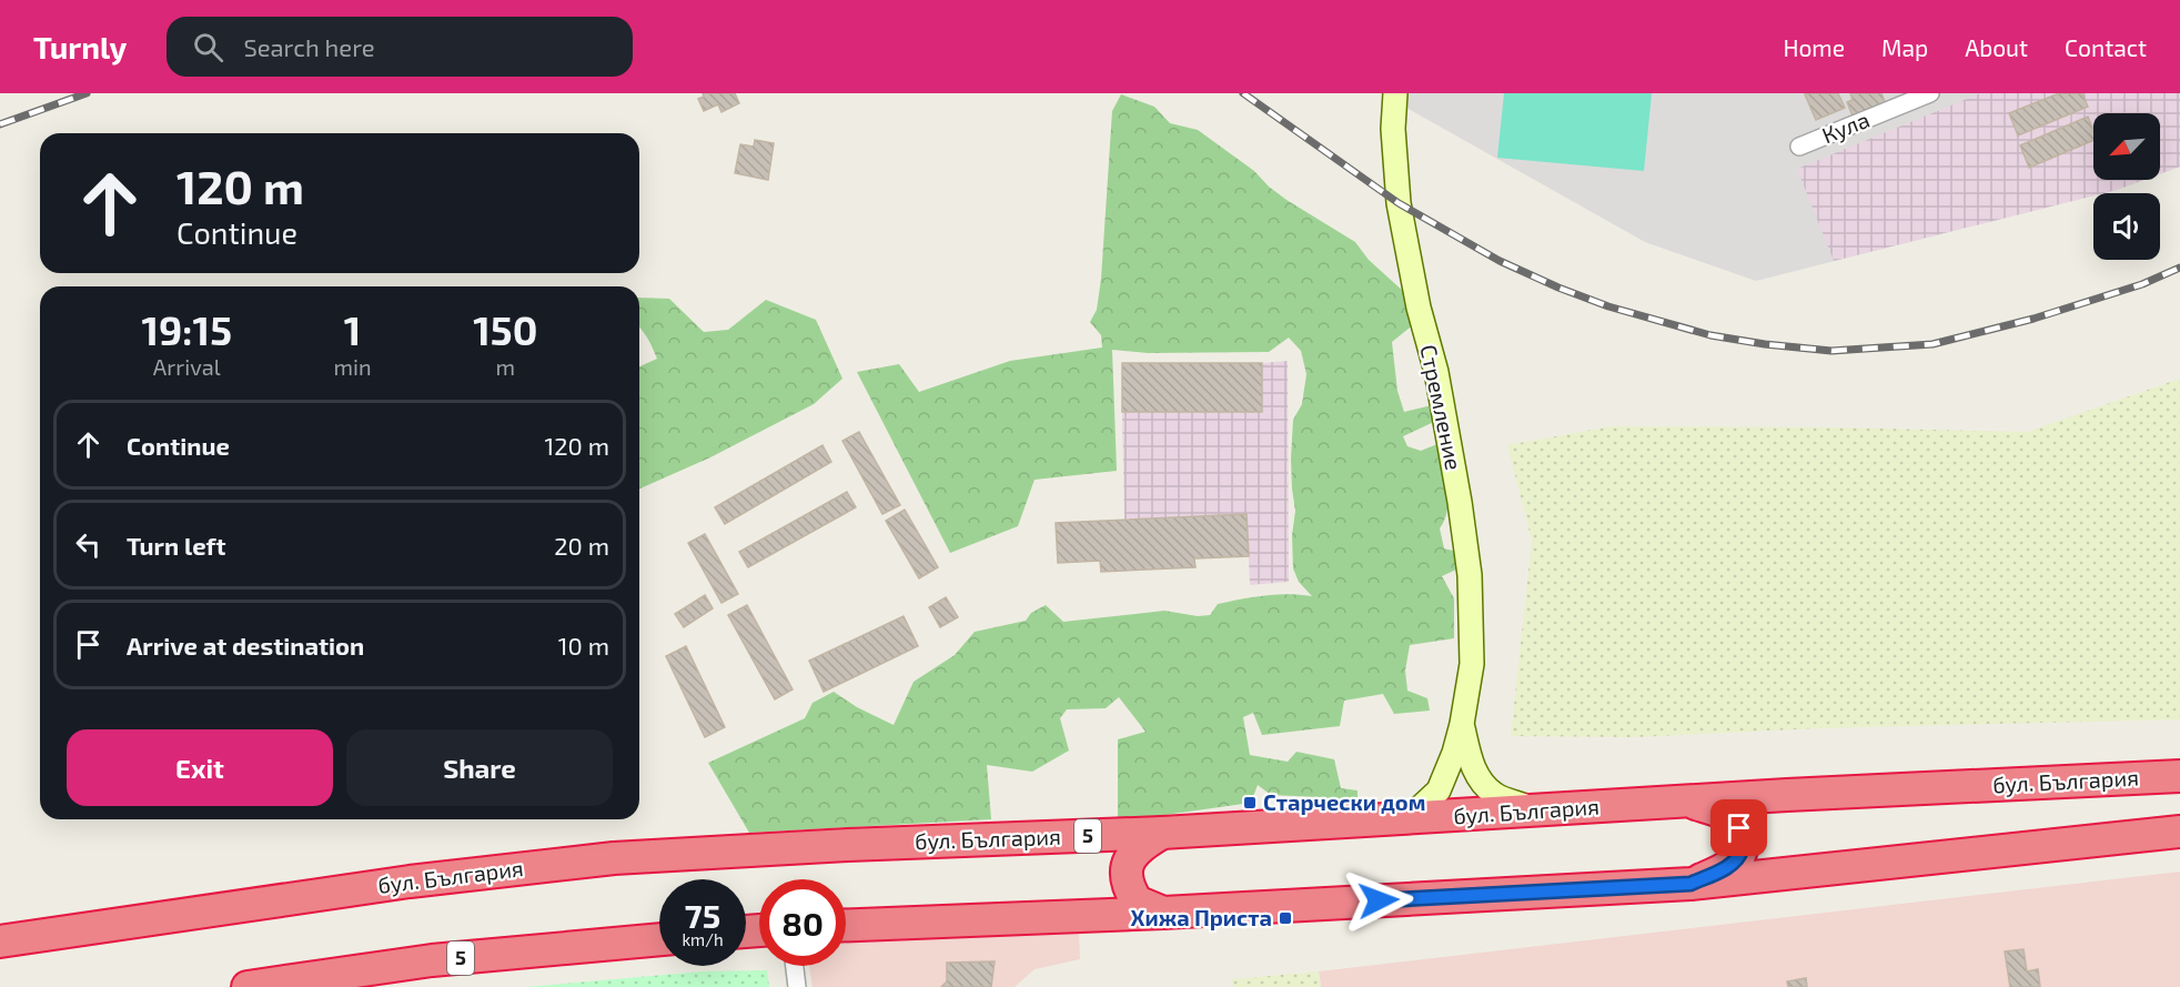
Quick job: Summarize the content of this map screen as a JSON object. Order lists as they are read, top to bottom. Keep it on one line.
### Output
{"streets":{"highway":["бул. България","5"],"street":["Кула","Стремление"]},"crossings":[["Стремление","бул. България"]],"places":{"transit":["Старчески дом","Хижа Приста"]},"north":"bottom left","page":{"header":"Turnly","search":"Search here","nav":["Home","Map","About","Contact"],"turn":["120 m","Continue"],"eta":["19:15","Arrival","1","min","150","m"],"list":[{"name":"Continue","value":"120 m"},{"name":"Turn left","value":"20 m"},{"name":"Arrive at destination","value":"10 m"}],"buttons":["Exit","Share"],"speed":"75 km/h","limit":"80"}}
